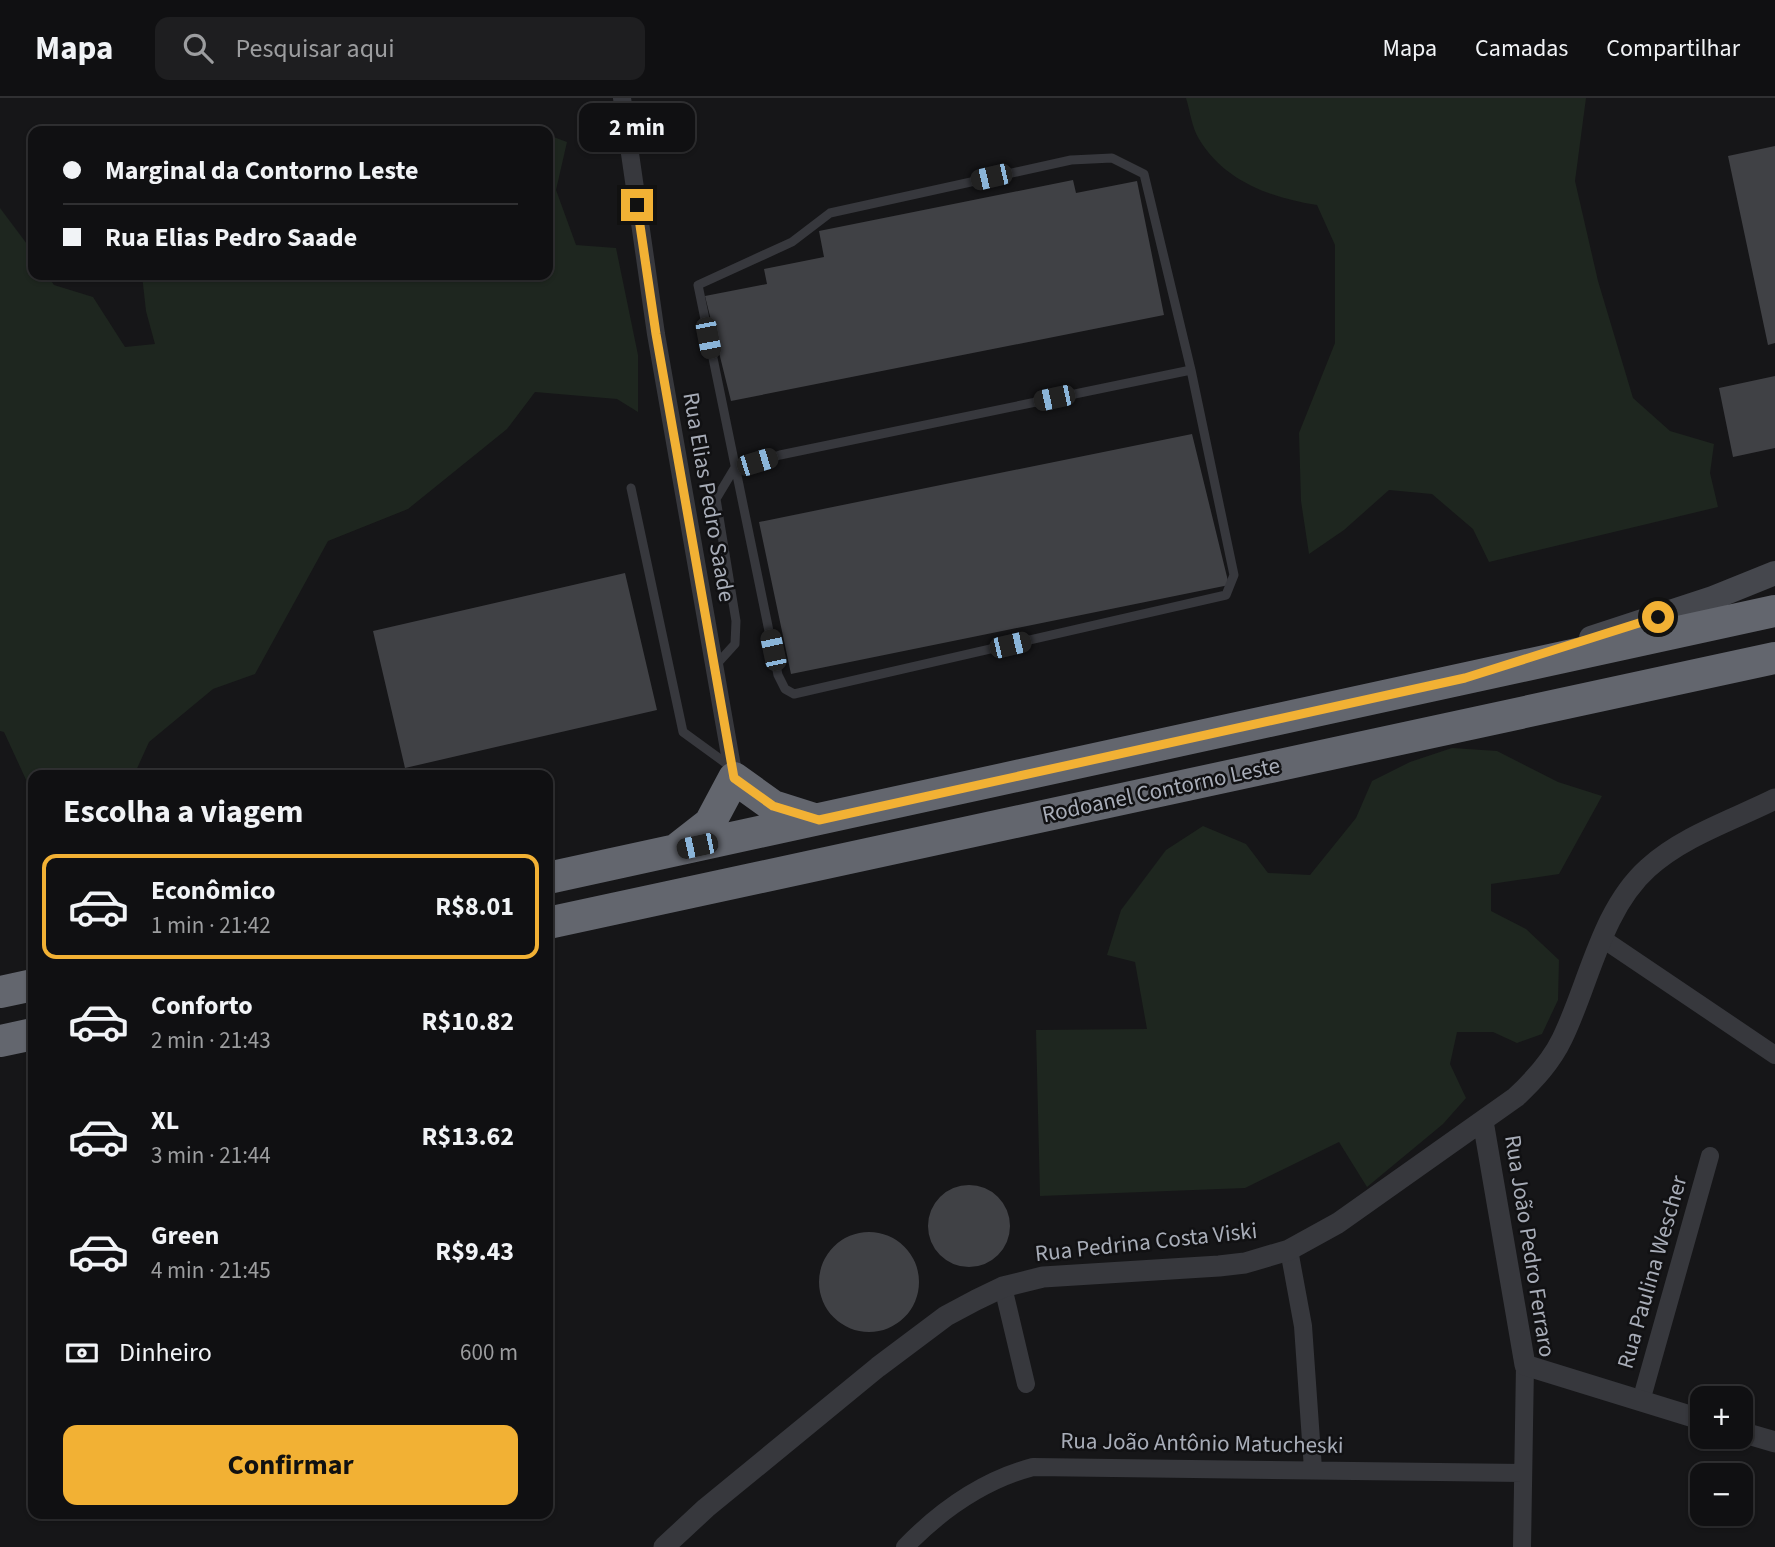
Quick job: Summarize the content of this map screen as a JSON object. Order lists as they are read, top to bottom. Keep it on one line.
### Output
{"streets":{"highway":["Rodoanel Contorno Leste"],"street":["Rua Elias Pedro Saade","Rua Pedrina Costa Viski","Rua João Pedro Ferraro","Rua Paulina Wescher","Rua João Antônio Matucheski"]},"crossings":[["Rua Pedrina Costa Viski","Rua João Pedro Ferraro"],["Rua João Pedro Ferraro","Rua João Antônio Matucheski"]],"page":{"header":"Mapa","search":"Pesquisar aqui","nav":["Mapa","Camadas","Compartilhar"],"bubble":"2 min","banner":["Marginal da Contorno Leste","Rua Elias Pedro Saade"],"heading":"Escolha a viagem","list":[{"name":"Econômico","note":"1 min · 21:42","value":"R$8.01"},{"name":"Conforto","note":"2 min · 21:43","value":"R$10.82"},{"name":"XL","note":"3 min · 21:44","value":"R$13.62"},{"name":"Green","note":"4 min · 21:45","value":"R$9.43"}],"pay":["Dinheiro","600 m"],"map_buttons":["+","−"],"buttons":"Confirmar"}}
